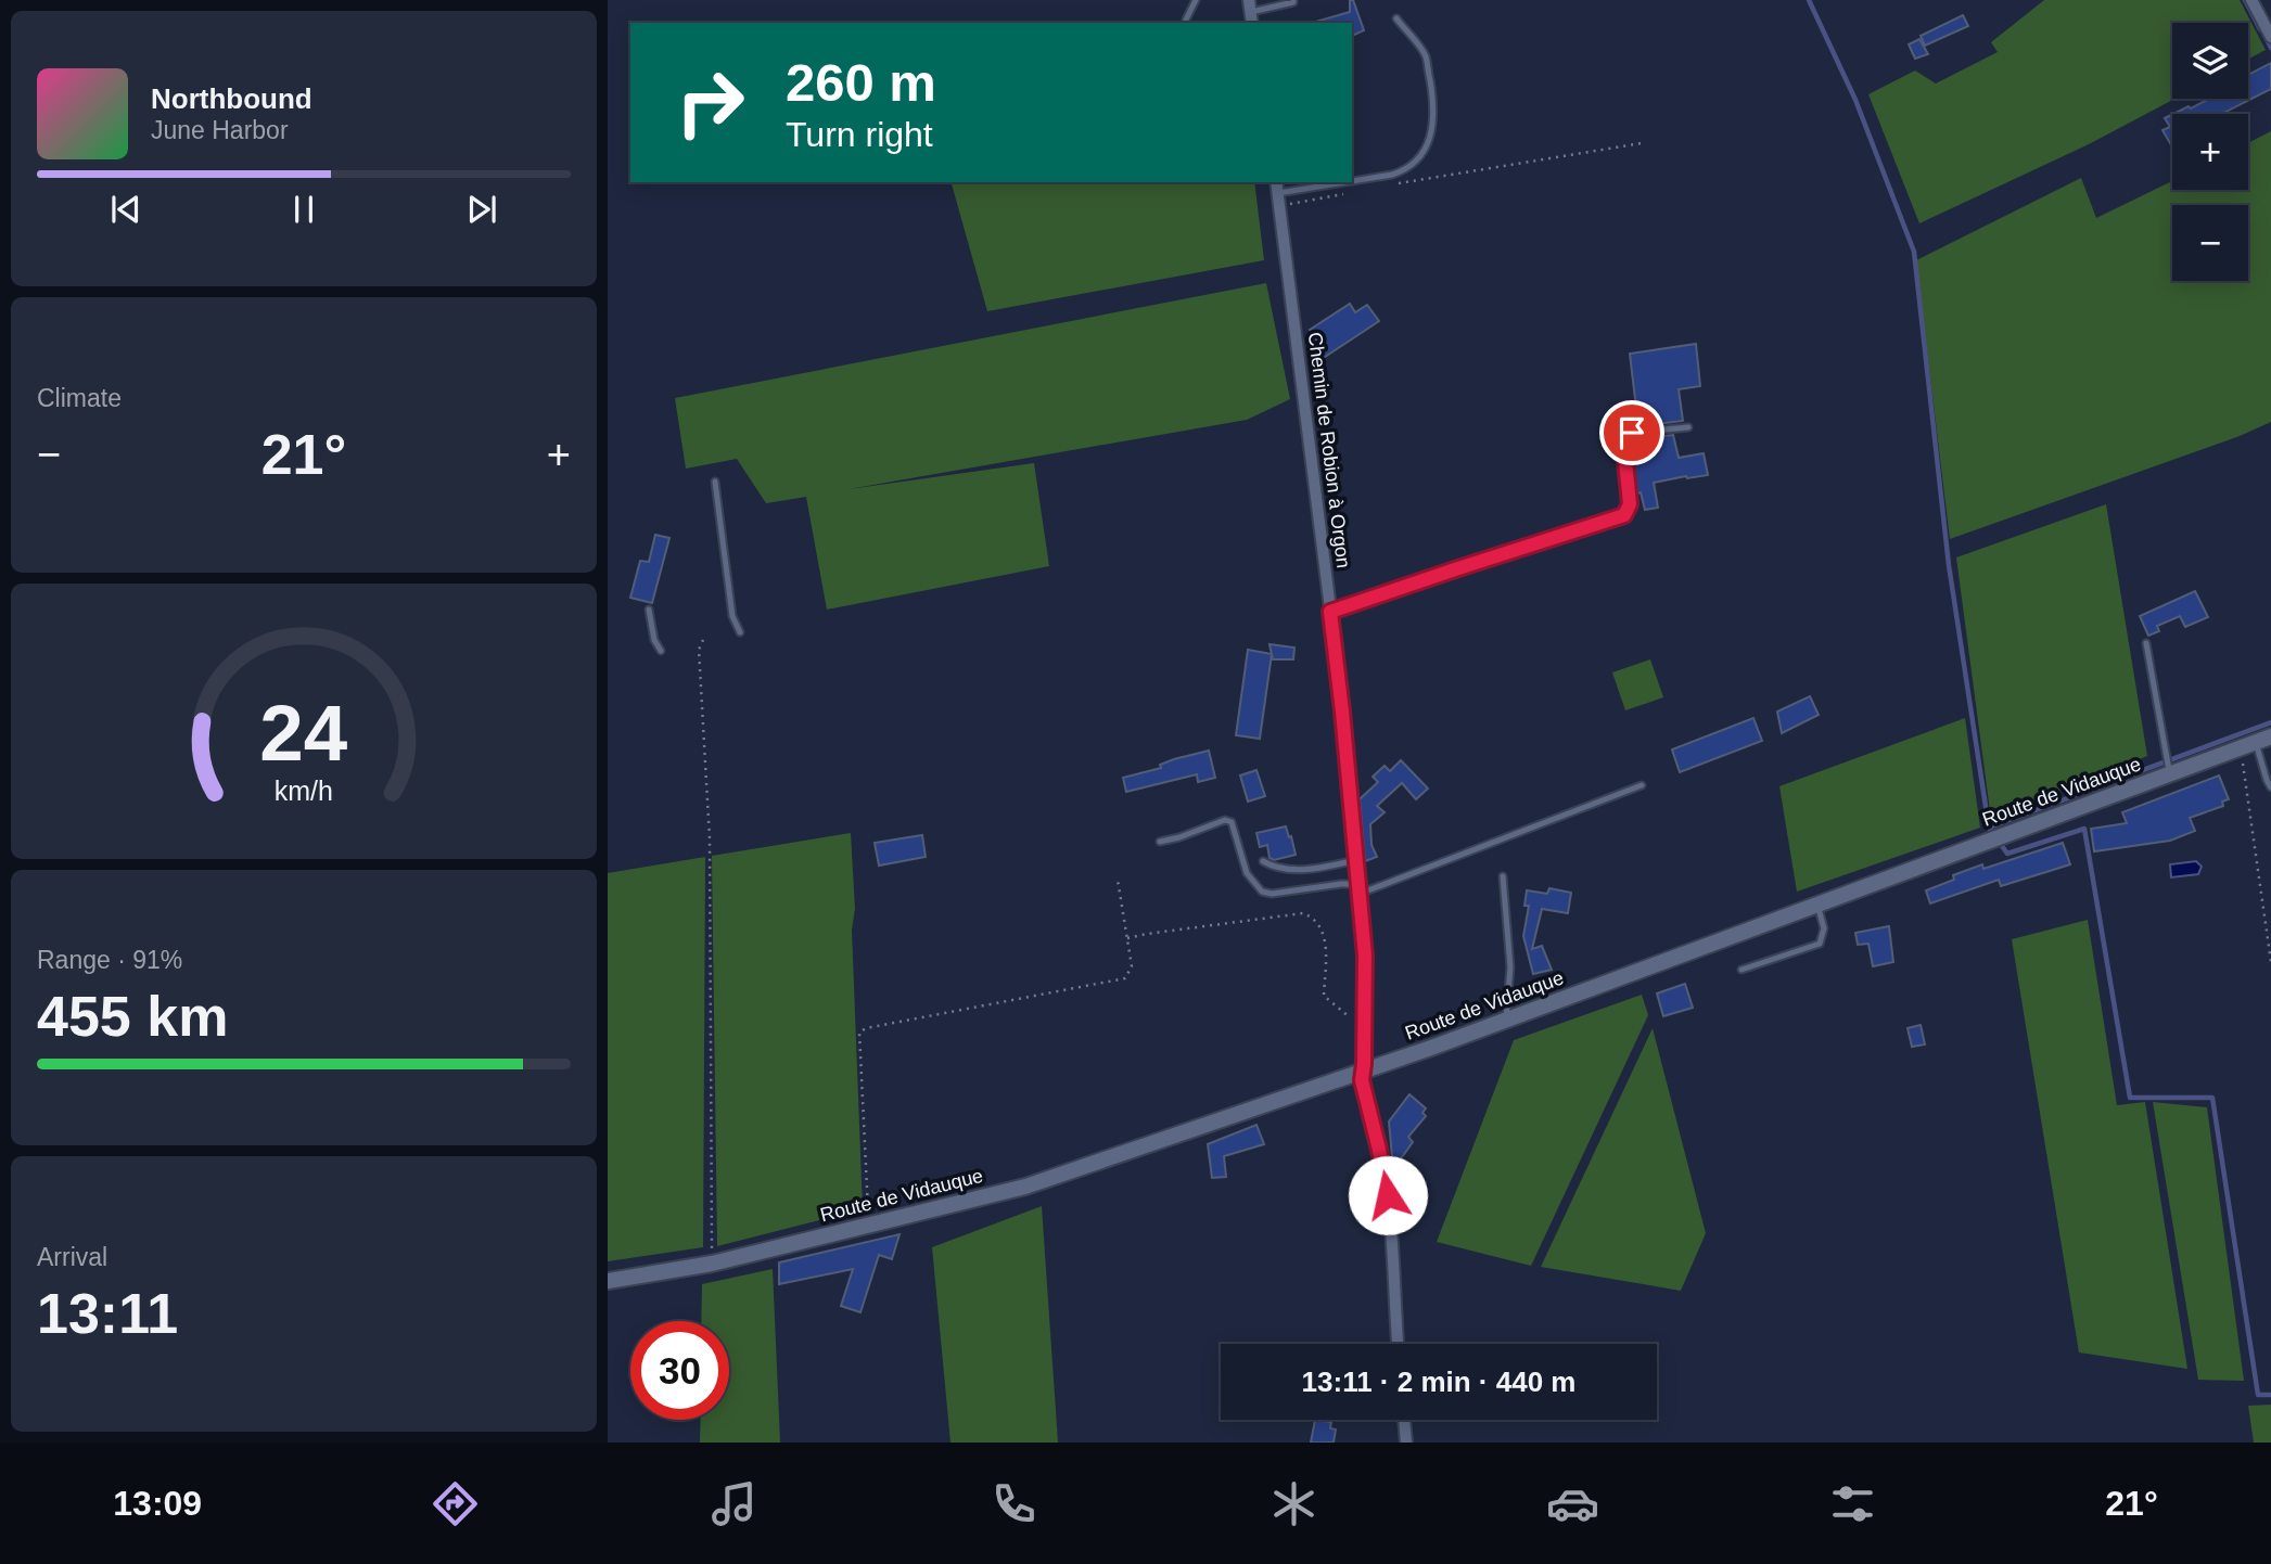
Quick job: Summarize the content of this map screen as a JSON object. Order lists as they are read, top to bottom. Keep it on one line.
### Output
{"streets":{"street":["Chemin de Robion à Orgon","Route de Vidauque"]},"crossings":[["Chemin de Robion à Orgon","Route de Vidauque"]],"page":{"map_buttons":["+","−"],"turn":["260 m","Turn right"],"song":["Northbound","June Harbor"],"tile":["Climate",["Range · 91%","455 km"],["Arrival","13:11"]],"heat":["−","21°","+"],"limit":"30","trip":"13:11 · 2 min · 440 m","tabs":["13:09","21°"],"gauge":["24","km/h"]}}
